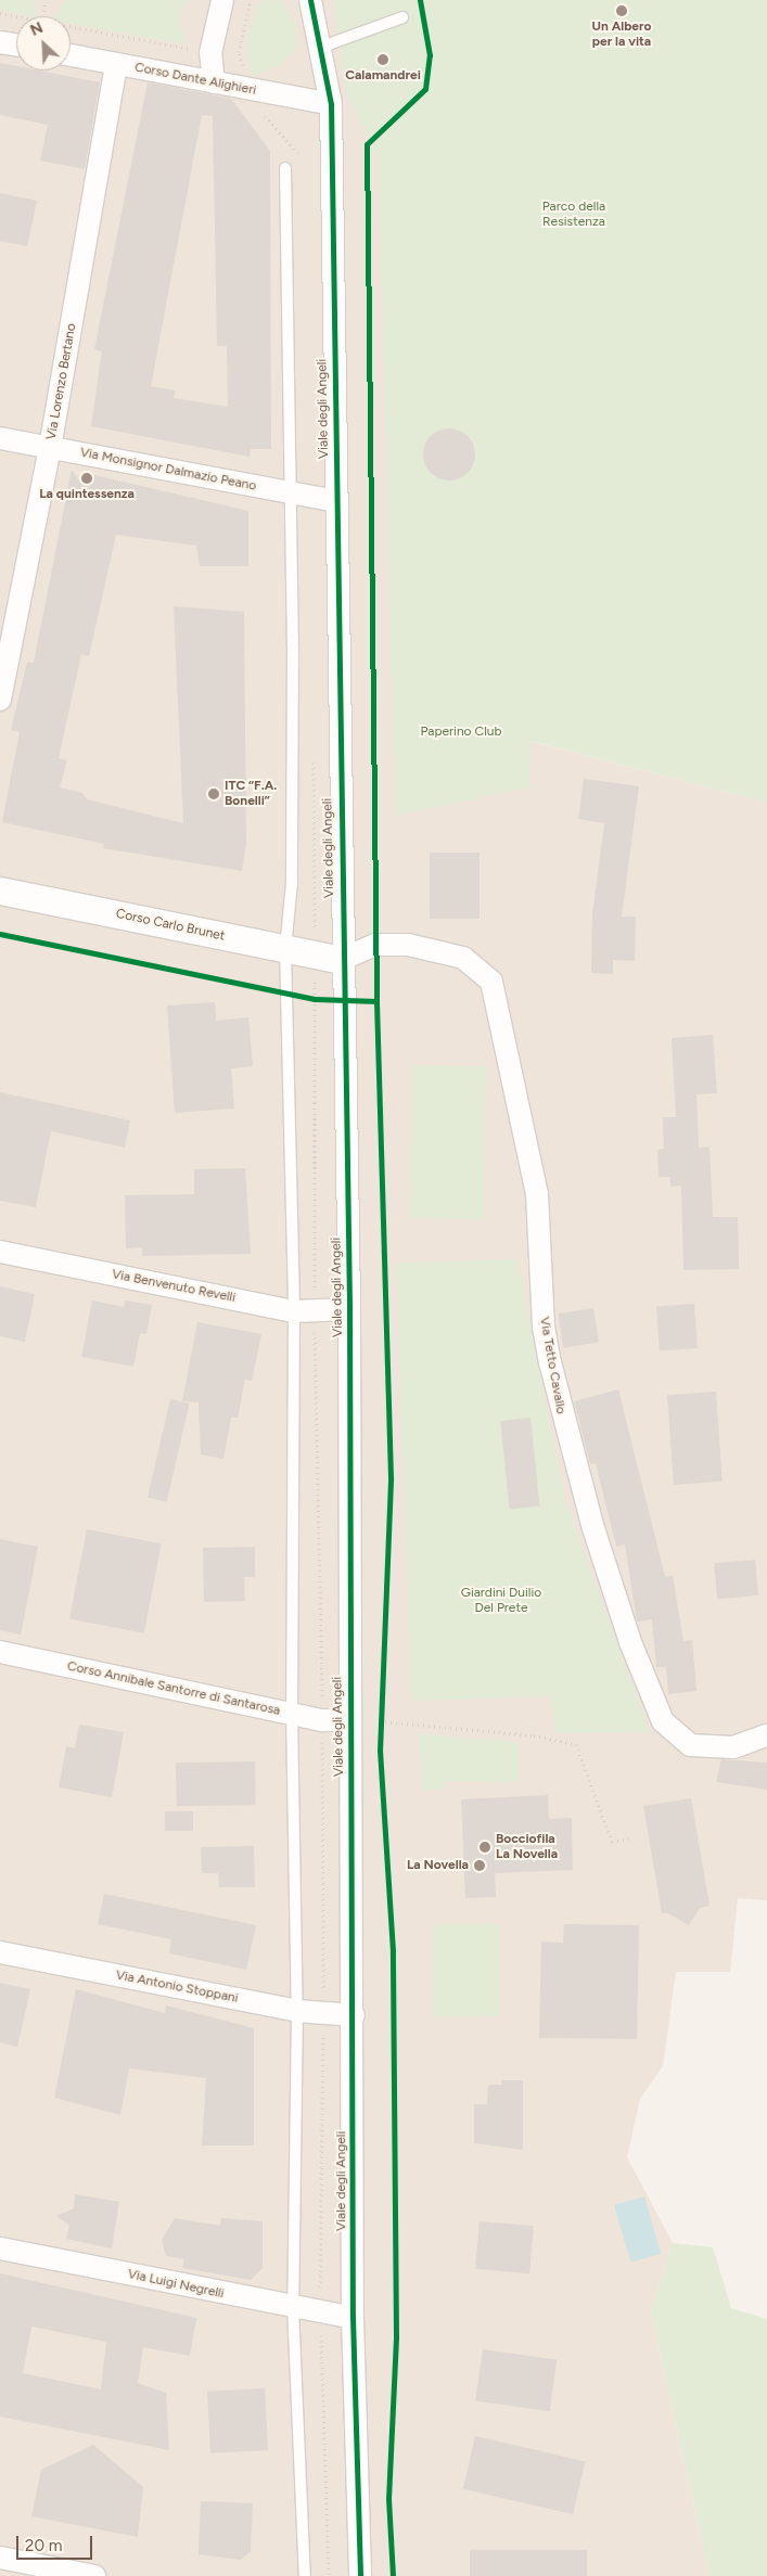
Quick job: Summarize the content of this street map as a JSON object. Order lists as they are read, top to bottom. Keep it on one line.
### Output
{"streets":{"street":["Corso Dante Alighieri","Via Lorenzo Bertano","Viale degli Angeli","Via Monsignor Dalmazio Peano","Corso Carlo Brunet","Via Benvenuto Revelli","Via Tetto Cavallo","Corso Annibale Santorre di Santarosa","Via Antonio Stoppani","Via Luigi Negrelli"]},"crossings":[["Corso Dante Alighieri","Via Lorenzo Bertano"],["Corso Dante Alighieri","Viale degli Angeli"],["Via Lorenzo Bertano","Via Monsignor Dalmazio Peano"],["Viale degli Angeli","Via Monsignor Dalmazio Peano"],["Viale degli Angeli","Corso Carlo Brunet"],["Viale degli Angeli","Via Benvenuto Revelli"],["Viale degli Angeli","Via Tetto Cavallo"],["Viale degli Angeli","Corso Annibale Santorre di Santarosa"],["Viale degli Angeli","Via Antonio Stoppani"],["Viale degli Angeli","Via Luigi Negrelli"],["Corso Carlo Brunet","Via Tetto Cavallo"]],"parks":["Parco della Resistenza","Paperino Club","Giardini Duilio Del Prete"],"places":["Un Albero per la vita","Calamandrei","La quintessenza","ITC “F.A. Bonelli”","Bocciofila La Novella","La Novella"],"scale_bar":"20 m","north":"top left"}
